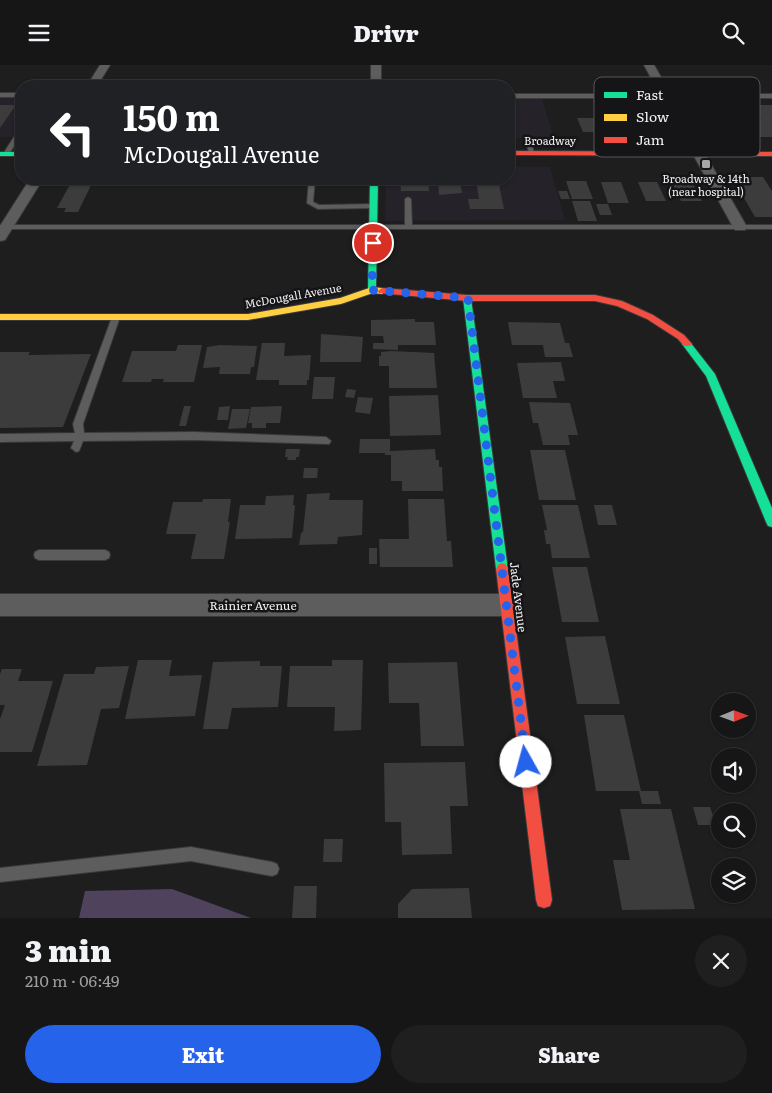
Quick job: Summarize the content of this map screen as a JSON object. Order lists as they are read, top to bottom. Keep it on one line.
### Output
{"streets":{"street":["Broadway","McDougall Avenue","Jade Avenue","Rainier Avenue"]},"crossings":[["McDougall Avenue","Jade Avenue"],["Jade Avenue","Rainier Avenue"]],"places":{"transit":["Broadway & 14th (near hospital)"]},"legend":["Fast","Slow","Jam"],"north":"right","page":{"header":"Drivr","turn":["150 m","McDougall Avenue"],"heading":["3 min","210 m · 06:49"],"buttons":["Exit","Share"]}}
